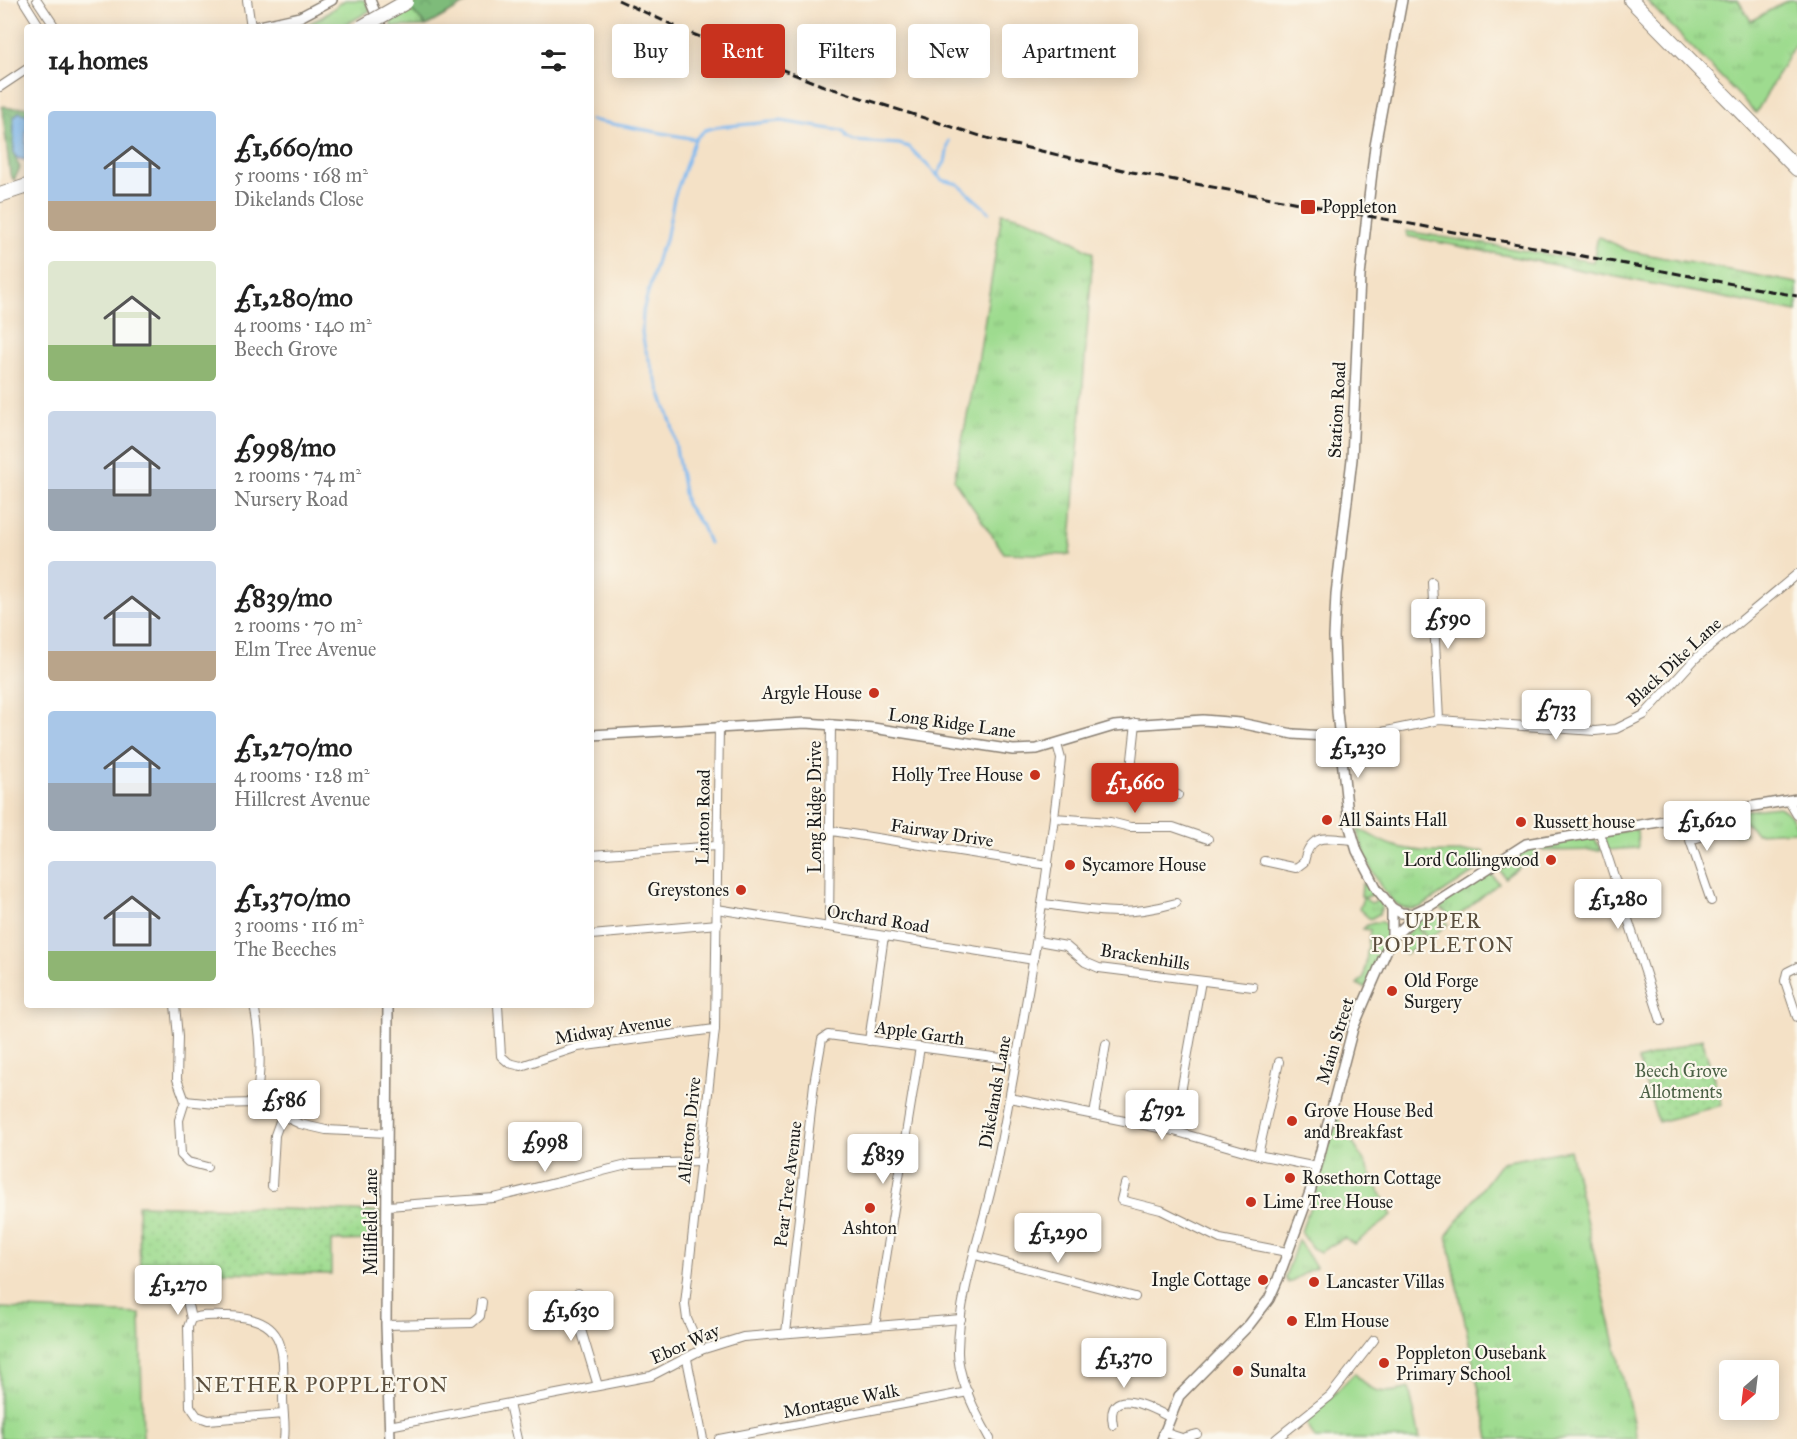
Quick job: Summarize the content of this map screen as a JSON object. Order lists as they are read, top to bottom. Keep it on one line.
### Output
{"streets":{"street":["Station Road","Black Dike Lane","Long Ridge Lane","Long Ridge Drive","Linton Road","Fairway Drive","Orchard Road","Brackenhills","Midway Avenue","Apple Garth","Main Street","Dikelands Lane","Allerton Drive","Pear Tree Avenue","Millfield Lane","Ebor Way","Montague Walk"]},"crossings":[["Station Road","Black Dike Lane"],["Station Road","Long Ridge Lane"],["Black Dike Lane","Long Ridge Lane"],["Long Ridge Lane","Long Ridge Drive"],["Long Ridge Lane","Linton Road"],["Long Ridge Lane","Dikelands Lane"],["Long Ridge Drive","Fairway Drive"],["Long Ridge Drive","Orchard Road"],["Linton Road","Orchard Road"],["Linton Road","Allerton Drive"],["Fairway Drive","Dikelands Lane"],["Orchard Road","Dikelands Lane"],["Orchard Road","Allerton Drive"],["Brackenhills","Dikelands Lane"],["Midway Avenue","Allerton Drive"],["Apple Garth","Dikelands Lane"],["Apple Garth","Pear Tree Avenue"],["Dikelands Lane","Ebor Way"],["Dikelands Lane","Montague Walk"],["Allerton Drive","Ebor Way"],["Pear Tree Avenue","Ebor Way"],["Millfield Lane","Ebor Way"]],"districts":["UPPER POPPLETON","NETHER POPPLETON"],"parks":["Beech Grove Allotments"],"places":{"transit":["Poppleton"],"other":["Argyle House","Holly Tree House","All Saints Hall","Russett house","Lord Collingwood","Sycamore House","Greystones","Old Forge Surgery","Grove House Bed and Breakfast","Rosethorn Cottage","Lime Tree House","Ashton","Ingle Cottage","Lancaster Villas","Elm House","Poppleton Ousebank Primary School","Sunalta"]},"north":"bottom left","page":{"chip":["Buy","Rent","Filters","New","Apartment"],"heading":"14 homes","list":[{"name":"£1,660/mo","note":"5 rooms · 168 m² · Dikelands Close"},{"name":"£1,280/mo","note":"4 rooms · 140 m² · Beech Grove"},{"name":"£998/mo","note":"2 rooms · 74 m² · Nursery Road"},{"name":"£839/mo","note":"2 rooms · 70 m² · Elm Tree Avenue"},{"name":"£1,270/mo","note":"4 rooms · 128 m² · Hillcrest Avenue"},{"name":"£1,370/mo","note":"3 rooms · 116 m² · The Beeches"}],"price":["£590","£733","£1,230","£1,660","£1,620","£1,280","£586","£792","£998","£839","£1,290","£1,270","£1,630","£1,370"]}}
